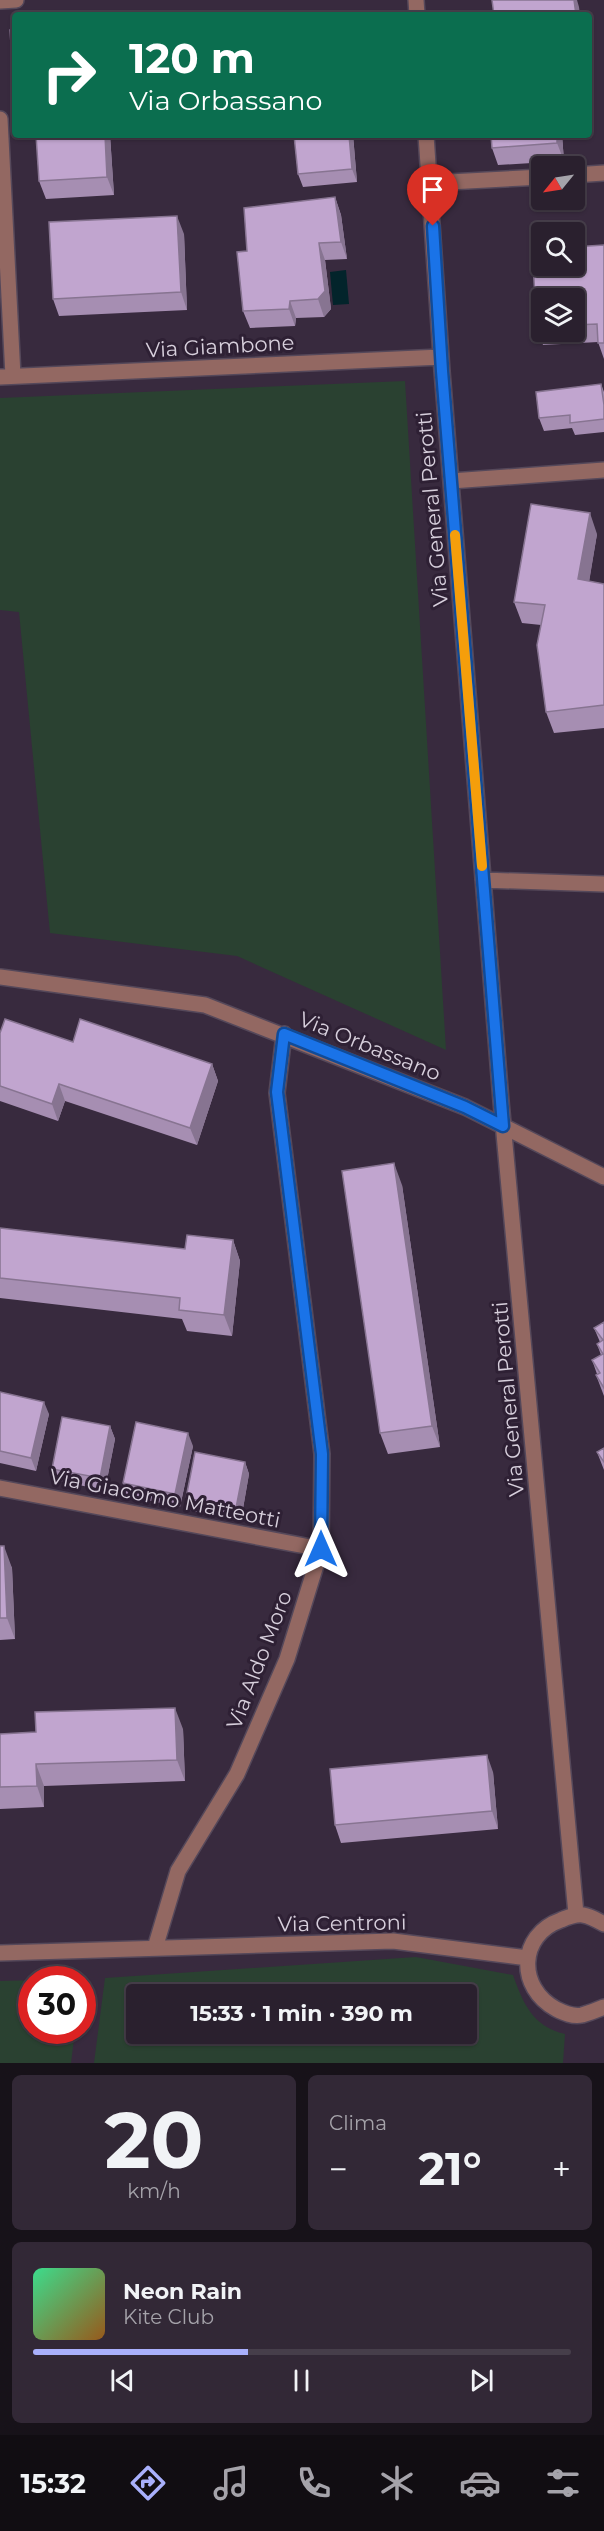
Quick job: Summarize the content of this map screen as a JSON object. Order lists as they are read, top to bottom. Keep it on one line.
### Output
{"streets":{"street":["Via Giambone","Via General Perotti","Via Orbassano","Via Giacomo Matteotti","Via Aldo Moro","Via Centroni"]},"crossings":[["Via Giambone","Via General Perotti"],["Via General Perotti","Via Orbassano"],["Via Orbassano","Via Aldo Moro"],["Via Giacomo Matteotti","Via Aldo Moro"],["Via Aldo Moro","Via Centroni"]],"north":"bottom left","page":{"turn":["120 m","Via Orbassano"],"limit":"30","trip":"15:33 · 1 min · 390 m","tile":[["20","km/h"],"Clima"],"heat":["−","21°","+"],"song":["Neon Rain","Kite Club"],"tabs":"15:32"}}
